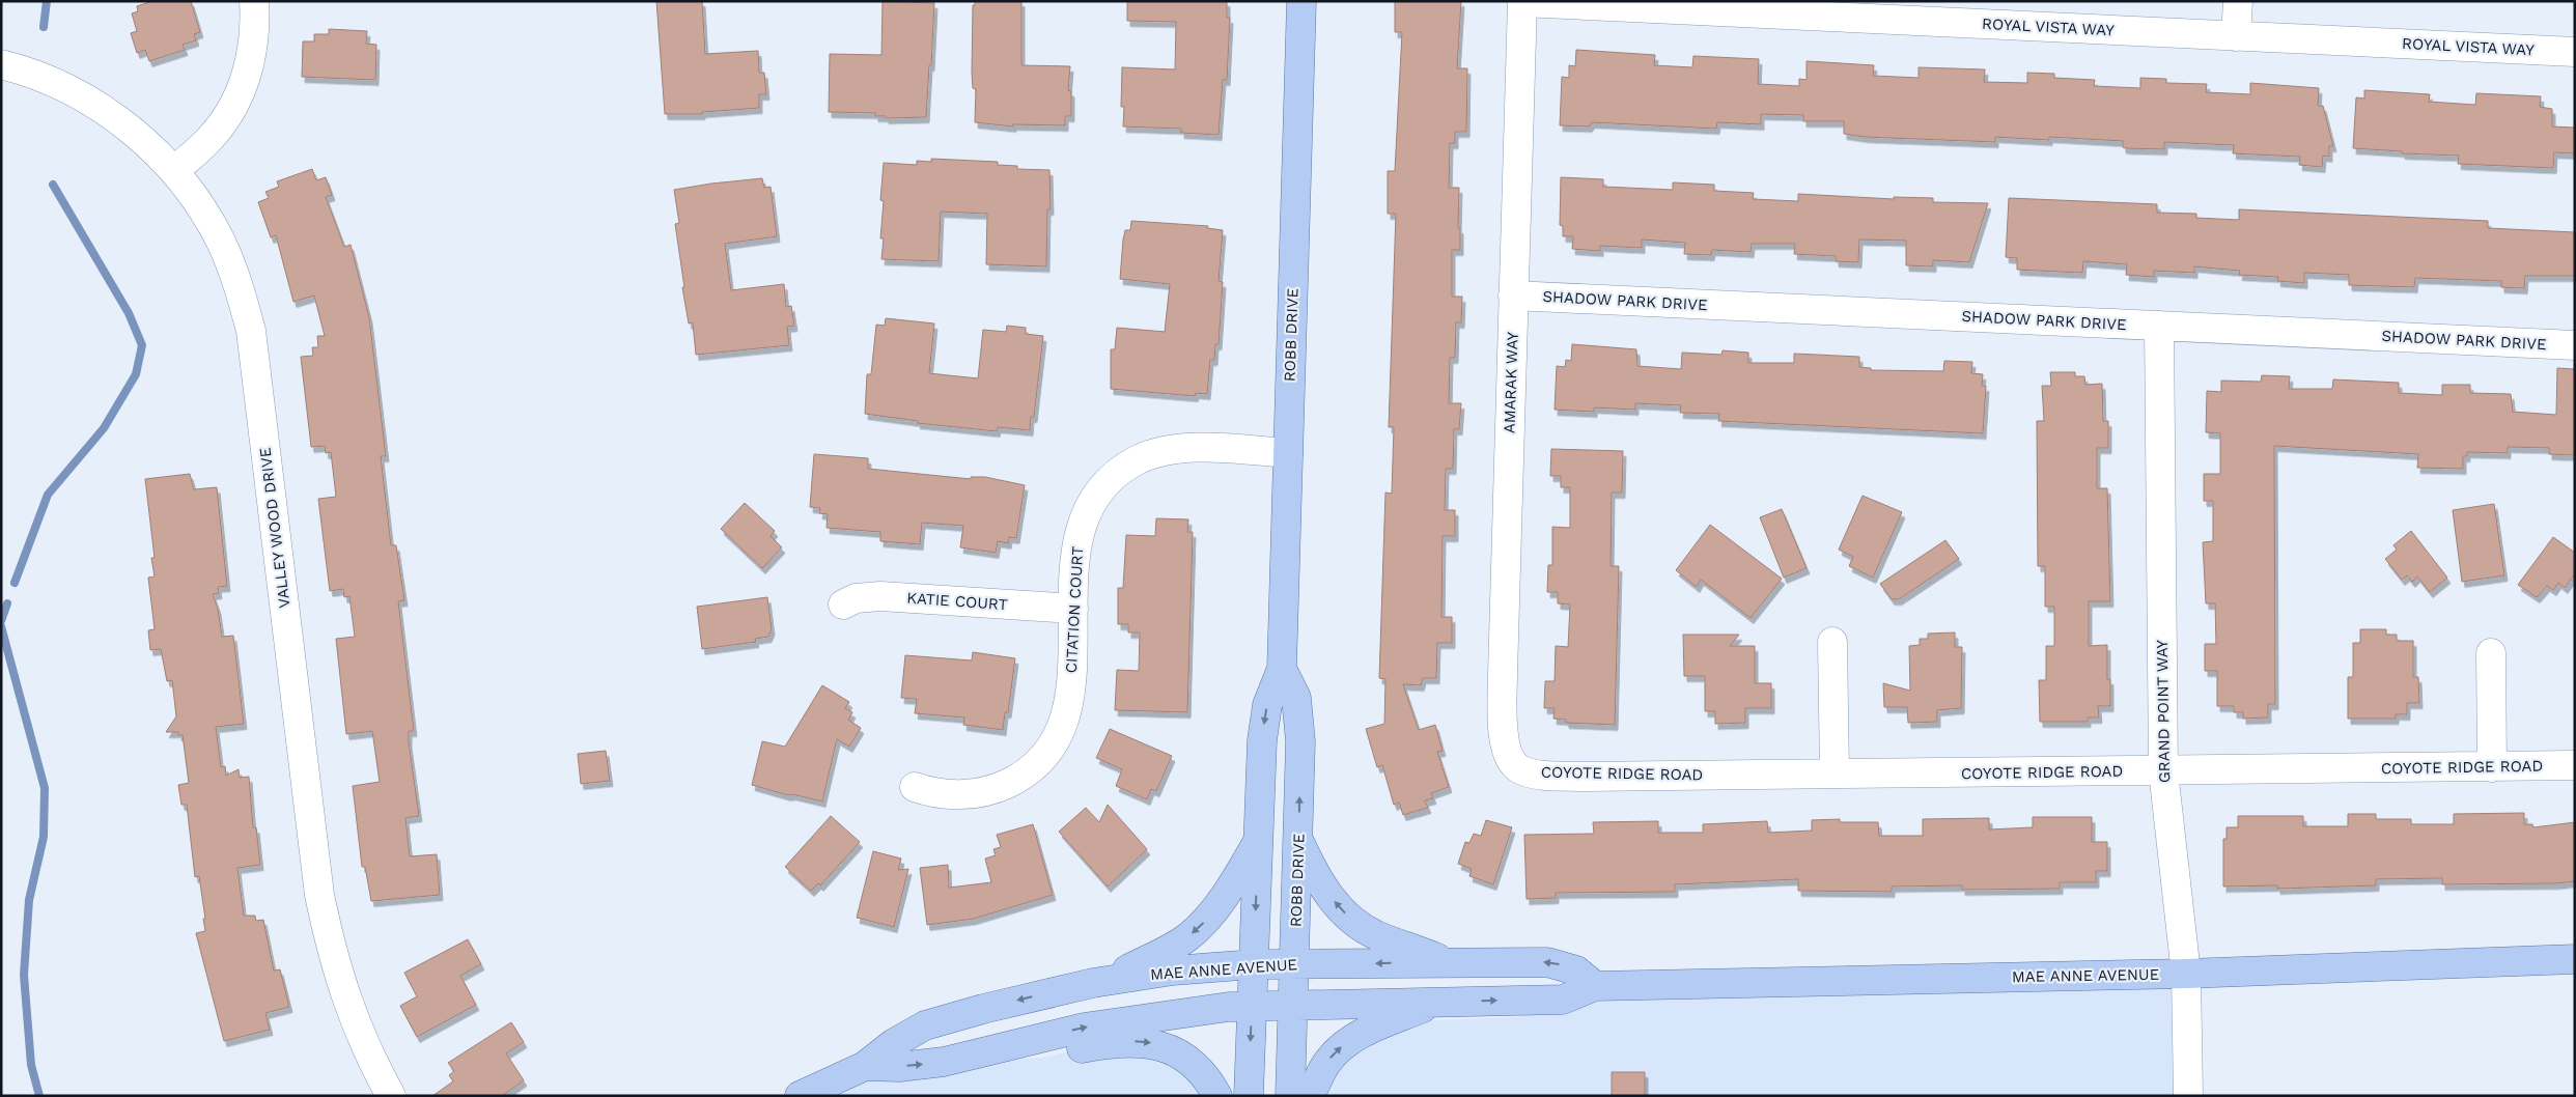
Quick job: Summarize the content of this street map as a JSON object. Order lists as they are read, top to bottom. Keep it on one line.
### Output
{"streets":{"main road":["ROBB DRIVE","MAE ANNE AVENUE"],"street":["ROYAL VISTA WAY","SHADOW PARK DRIVE","AMARAK WAY","VALLEY WOOD DRIVE","KATIE COURT","CITATION COURT","GRAND POINT WAY","COYOTE RIDGE ROAD"]},"crossings":[["ROYAL VISTA WAY","AMARAK WAY"],["SHADOW PARK DRIVE","AMARAK WAY"],["SHADOW PARK DRIVE","GRAND POINT WAY"],["ROBB DRIVE","CITATION COURT"],["ROBB DRIVE","MAE ANNE AVENUE"],["AMARAK WAY","COYOTE RIDGE ROAD"],["KATIE COURT","CITATION COURT"],["GRAND POINT WAY","COYOTE RIDGE ROAD"],["GRAND POINT WAY","MAE ANNE AVENUE"]]}
